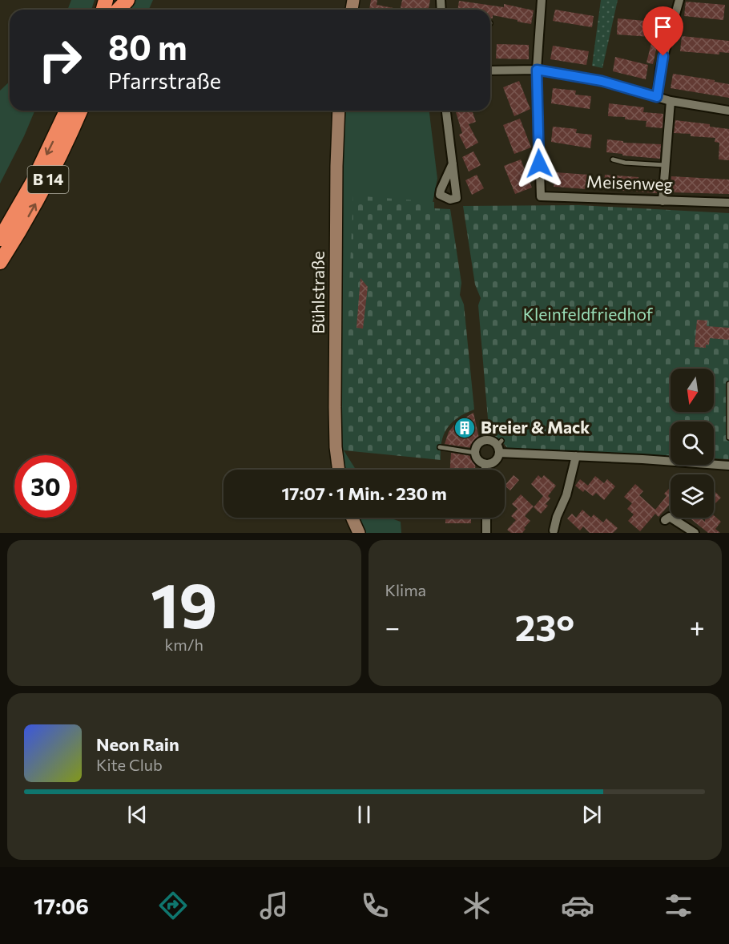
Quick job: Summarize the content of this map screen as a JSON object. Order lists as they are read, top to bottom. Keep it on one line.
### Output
{"streets":{"highway":["B 14"],"main road":["Bühlstraße"],"street":["Meisenweg"]},"parks":["Kleinfeldfriedhof"],"places":{"building":["Breier & Mack"]},"north":"bottom","page":{"turn":["80 m","Pfarrstraße"],"limit":"30","trip":"17:07 · 1 Min. · 230 m","tile":[["19","km/h"],"Klima"],"heat":["−","23°","+"],"song":["Neon Rain","Kite Club"],"tabs":"17:06"}}
